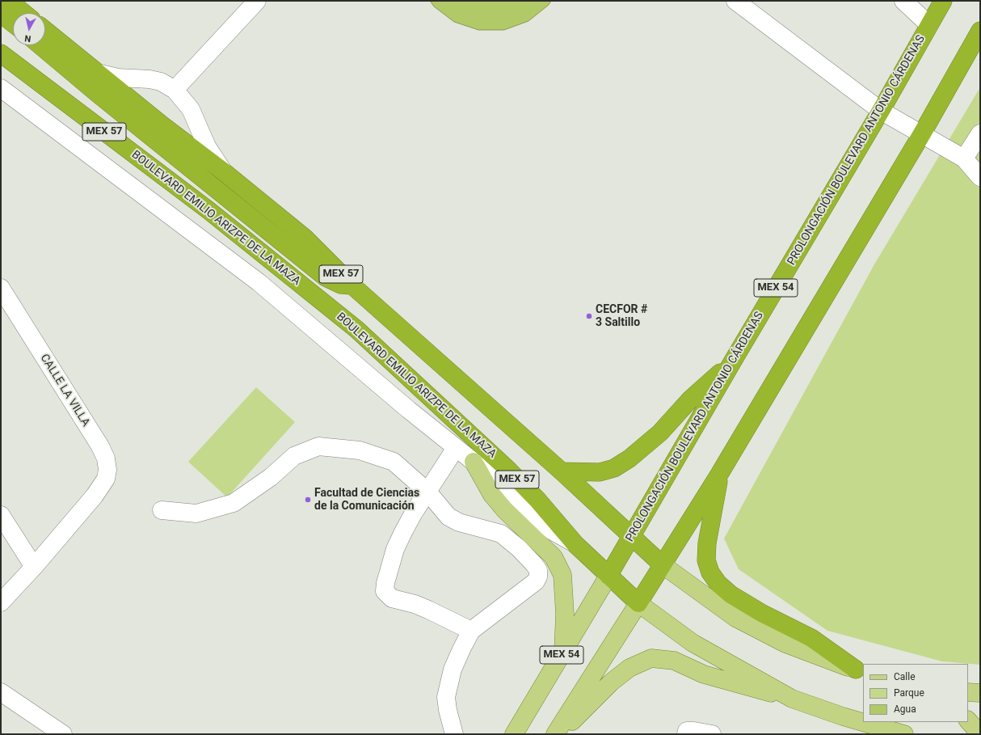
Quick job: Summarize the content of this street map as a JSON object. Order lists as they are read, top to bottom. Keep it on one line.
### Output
{"streets":{"highway":["MEX 57","PROLONGACIÓN BOULEVARD ANTONIO CÁRDENAS","BOULEVARD EMILIO ARIZPE DE LA MAZA","MEX 54"],"street":["CALLE LA VILLA"]},"crossings":[["MEX 57","PROLONGACIÓN BOULEVARD ANTONIO CÁRDENAS"],["MEX 57","MEX 54"],["PROLONGACIÓN BOULEVARD ANTONIO CÁRDENAS","BOULEVARD EMILIO ARIZPE DE LA MAZA"],["BOULEVARD EMILIO ARIZPE DE LA MAZA","MEX 54"]],"places":["CECFOR # 3 Saltillo","Facultad de Ciencias de la Comunicación"],"legend":["Calle","Parque","Agua"],"north":"bottom"}
